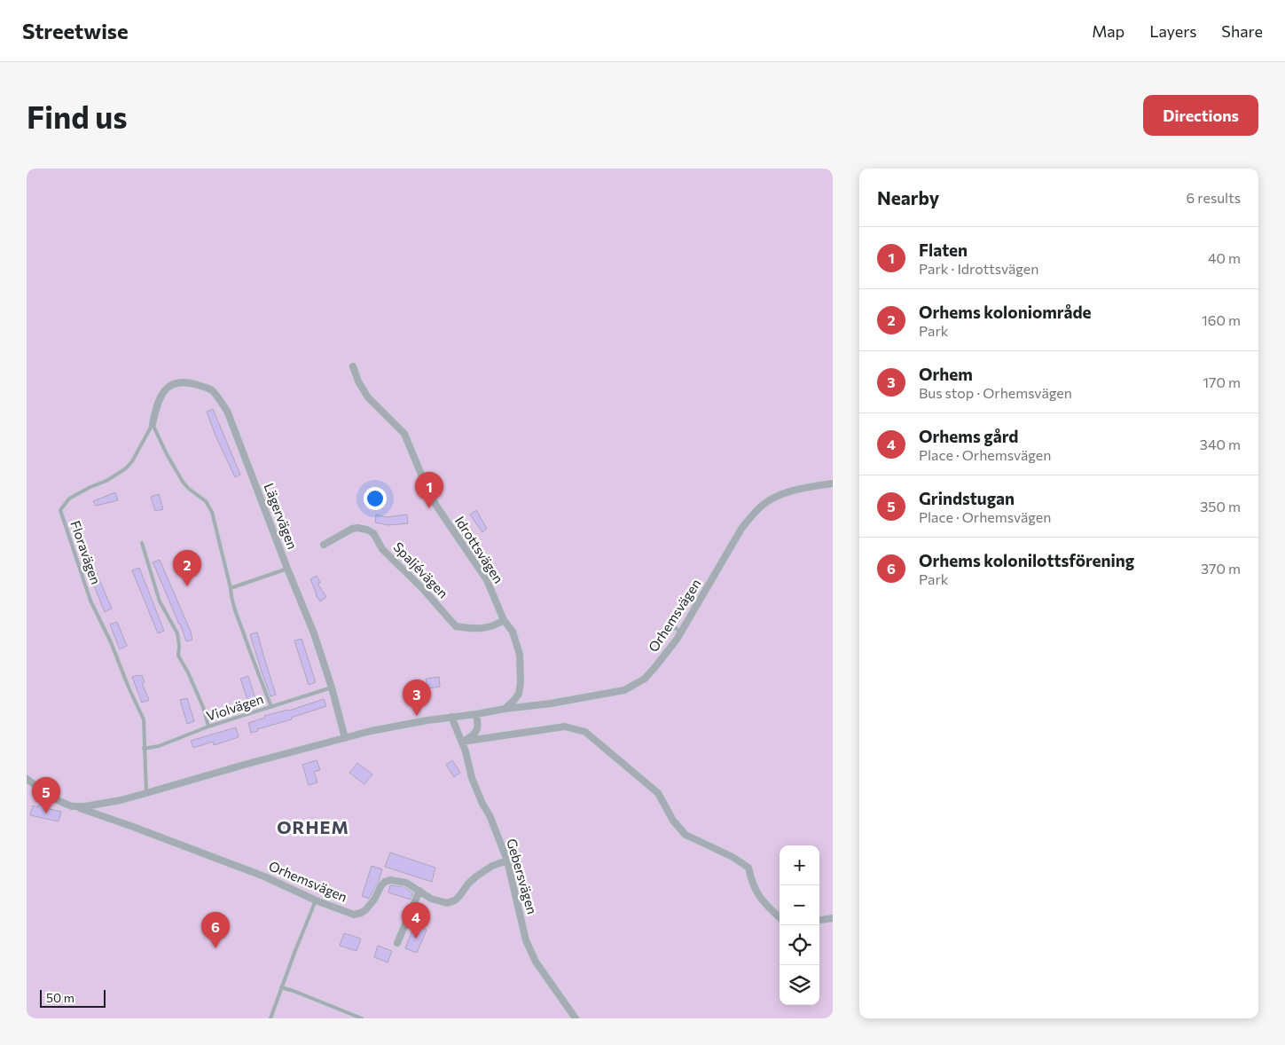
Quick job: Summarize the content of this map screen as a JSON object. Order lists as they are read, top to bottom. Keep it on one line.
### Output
{"streets":{"street":["Lägervägen","Idrottsvägen","Spaljévägen","Orhemsvägen","Gebersvägen"],"lane":["Floravägen","Violvägen"]},"crossings":[["Lägervägen","Floravägen"],["Lägervägen","Orhemsvägen"],["Lägervägen","Violvägen"],["Idrottsvägen","Spaljévägen"],["Idrottsvägen","Orhemsvägen"],["Floravägen","Orhemsvägen"],["Floravägen","Violvägen"],["Orhemsvägen","Gebersvägen"]],"districts":["ORHEM"],"scale_bar":"50 m","page":{"header":"Streetwise","nav":["Map","Layers","Share"],"buttons":"Directions","title":"Find us","heading":["Nearby","6 results"],"list":[{"mark":"1","name":"Flaten","note":"Park · Idrottsvägen","value":"40 m"},{"mark":"2","name":"Orhems koloniområde","note":"Park","value":"160 m"},{"mark":"3","name":"Orhem","note":"Bus stop · Orhemsvägen","value":"170 m"},{"mark":"4","name":"Orhems gård","note":"Place · Orhemsvägen","value":"340 m"},{"mark":"5","name":"Grindstugan","note":"Place · Orhemsvägen","value":"350 m"},{"mark":"6","name":"Orhems kolonilottsförening","note":"Park","value":"370 m"}],"pins":["1","2","3","5","4","6"],"map_buttons":["+","−"],"scale":"50 m"}}
